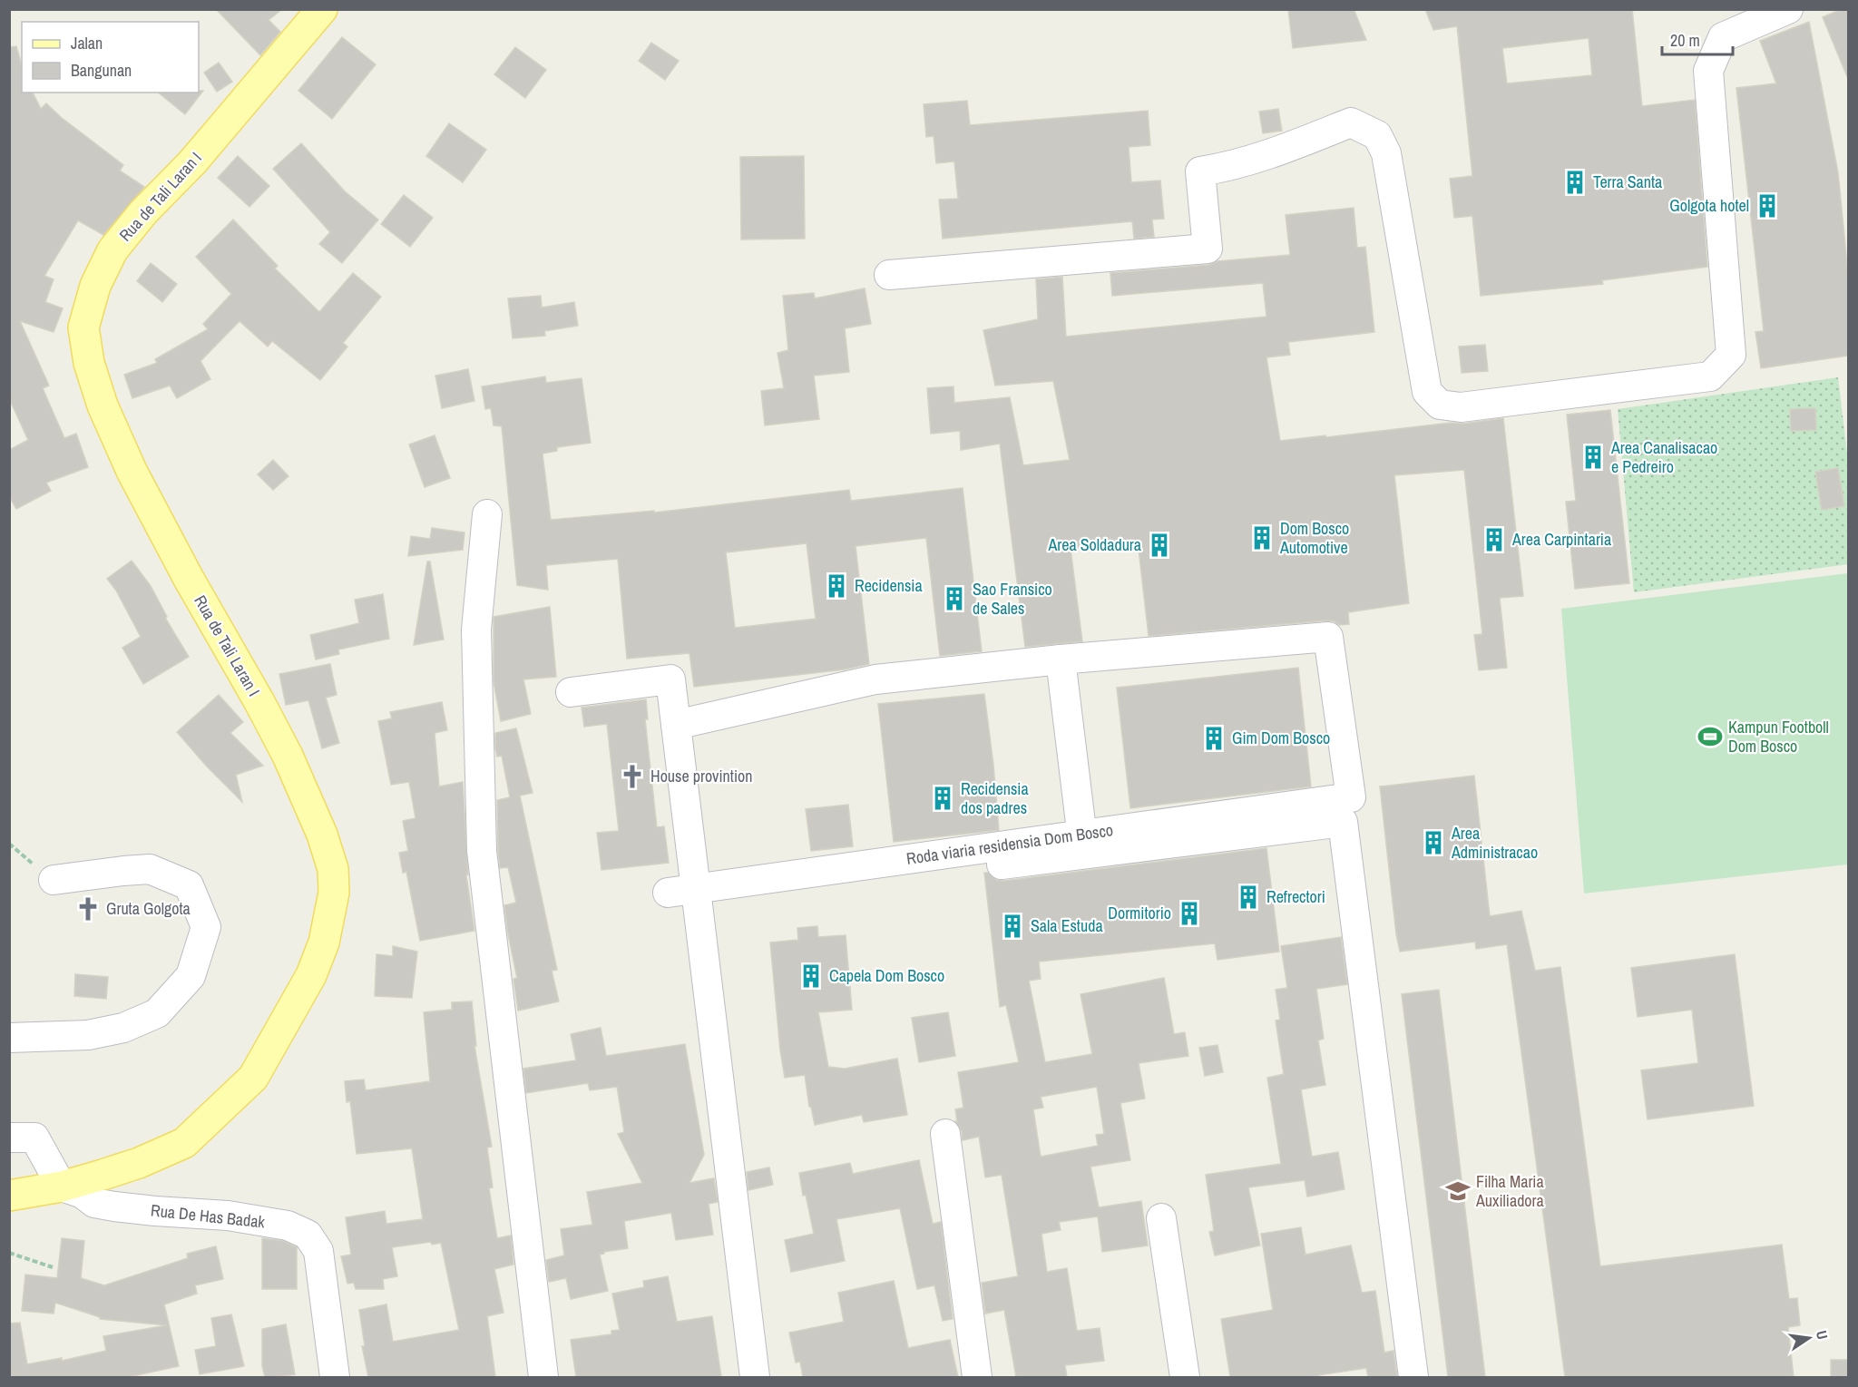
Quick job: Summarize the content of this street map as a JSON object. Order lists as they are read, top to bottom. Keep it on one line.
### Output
{"streets":{"main road":["Rua de Tali Laran I"],"street":["Roda viaria residensia Dom Bosco","Rua De Has Badak"]},"crossings":[["Rua de Tali Laran I","Rua De Has Badak"]],"places":{"building":["Terra Santa","Golgota hotel","Area Canalisacao e Pedreiro","Dom Bosco Automotive","Area Carpintaria","Area Soldadura","Recidensia","Sao Fransico de Sales","Gim Dom Bosco","Recidensia dos padres","Area Administracao","Refrectori","Dormitorio","Sala Estuda","Capela Dom Bosco"],"sports":["Kampun Footboll Dom Bosco"],"church":["House provintion","Gruta Golgota"],"school or university":["Filha Maria Auxiliadora"]},"legend":["Jalan","Bangunan"],"scale_bar":"20 m","north":"right"}
